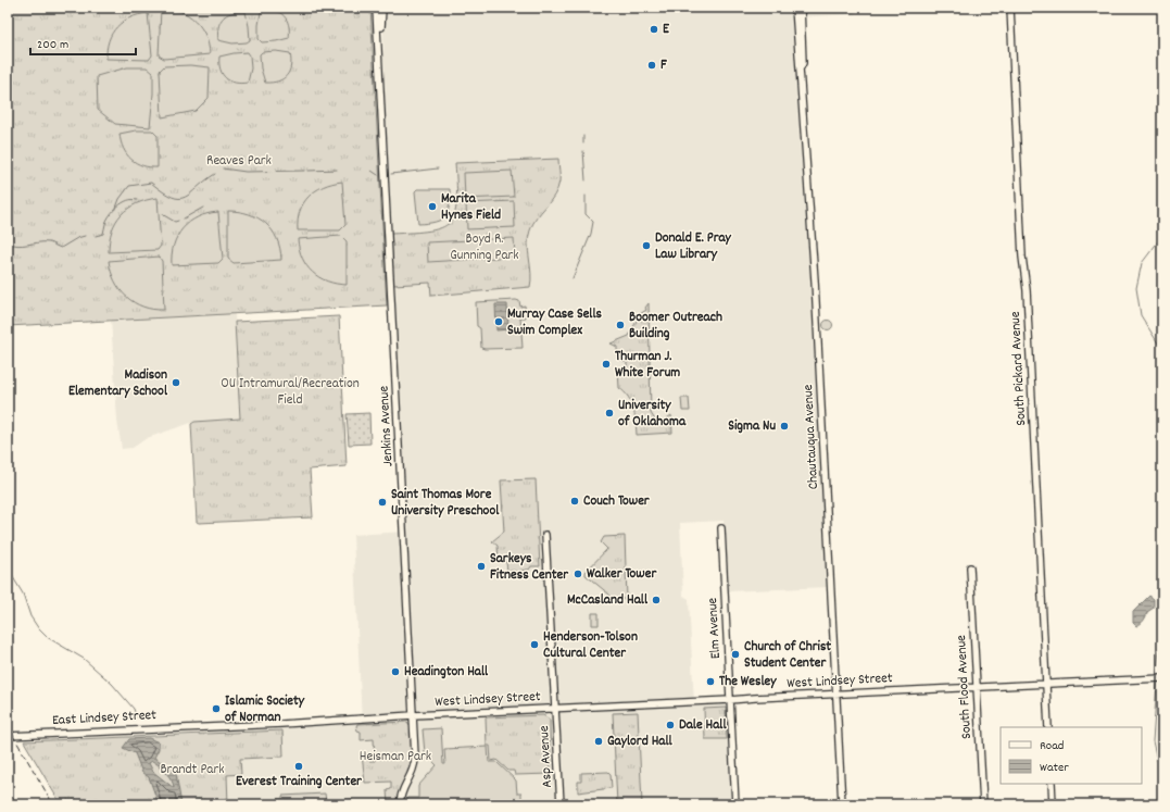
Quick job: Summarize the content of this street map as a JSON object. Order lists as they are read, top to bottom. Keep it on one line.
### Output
{"streets":{"street":["South Pickard Avenue","Jenkins Avenue","Chautauqua Avenue","Elm Avenue","West Lindsey Street","South Flood Avenue","East Lindsey Street","Asp Avenue"]},"crossings":[["South Pickard Avenue","West Lindsey Street"],["Jenkins Avenue","West Lindsey Street"],["Jenkins Avenue","East Lindsey Street"],["Chautauqua Avenue","West Lindsey Street"],["Elm Avenue","West Lindsey Street"],["West Lindsey Street","South Flood Avenue"],["West Lindsey Street","East Lindsey Street"],["West Lindsey Street","Asp Avenue"]],"parks":["Reaves Park","Boyd R. Gunning Park","OU Intramural/Recreation Field","Heisman Park","Brandt Park"],"places":["E","F","Marita Hynes Field","Donald E. Pray Law Library","Murray Case Sells Swim Complex","Boomer Outreach Building","Thurman J. White Forum","Madison Elementary School","University of Oklahoma","Sigma Nu","Couch Tower","Saint Thomas More University Preschool","Sarkeys Fitness Center","Walker Tower","McCasland Hall","Henderson-Tolson Cultural Center","Church of Christ Student Center","Headington Hall","The Wesley","Islamic Society of Norman","Dale Hall","Gaylord Hall","Everest Training Center"],"legend":["Road","Water"],"scale_bar":"200 m"}
